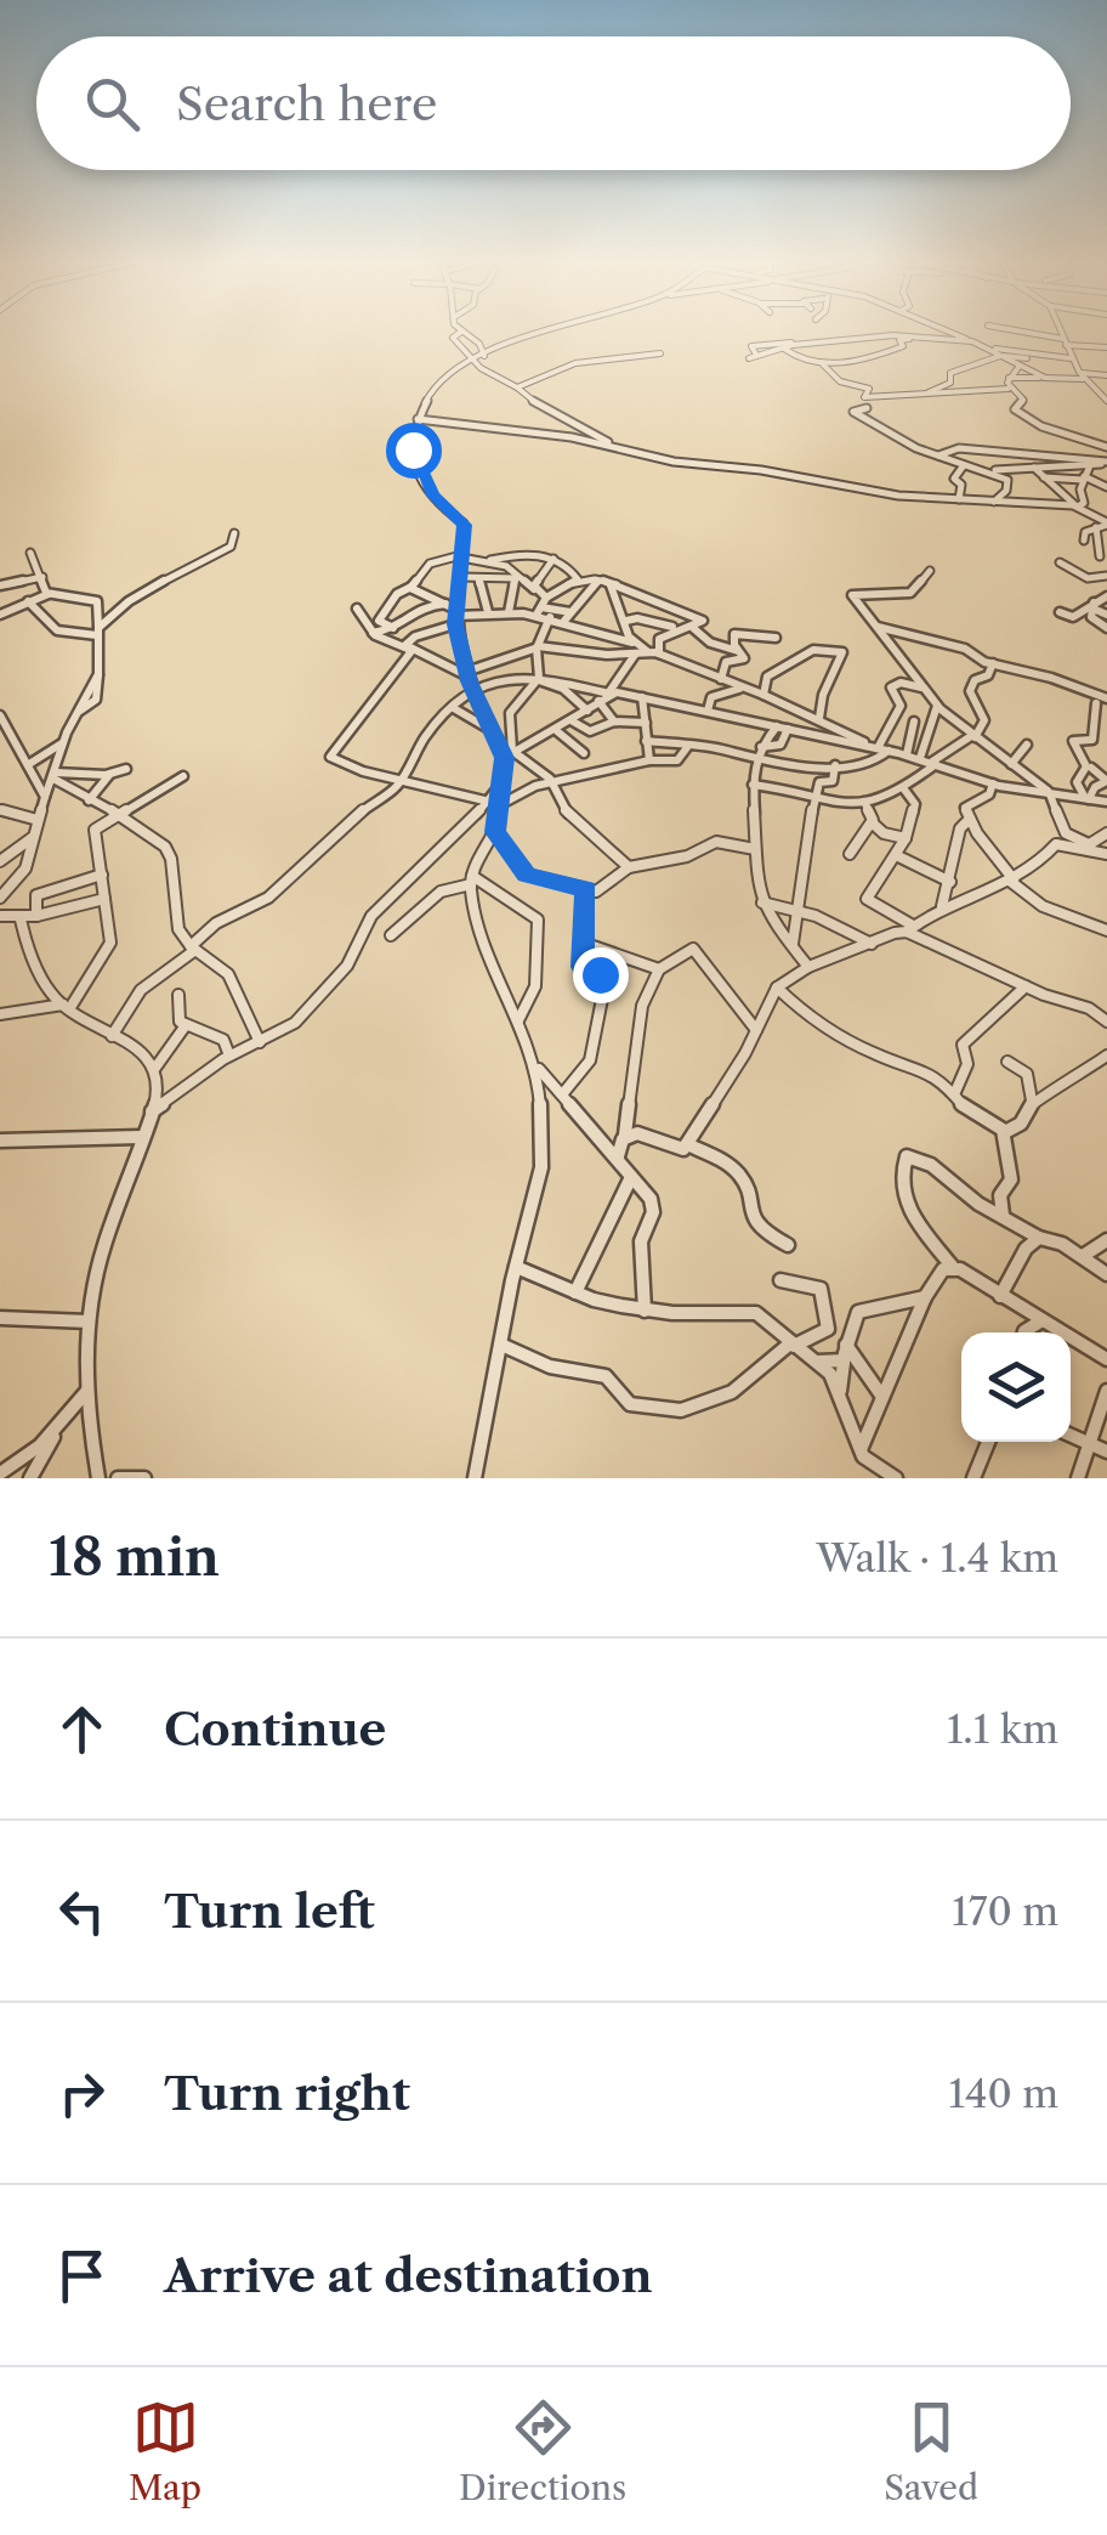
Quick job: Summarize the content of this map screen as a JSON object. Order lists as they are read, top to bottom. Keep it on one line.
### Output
{"page":{"search":"Search here","heading":["18 min","Walk · 1.4 km"],"list":[["Continue","1.1 km"],["Turn left","170 m"],["Turn right","140 m"],"Arrive at destination"],"nav":["Map","Directions","Saved"]}}
